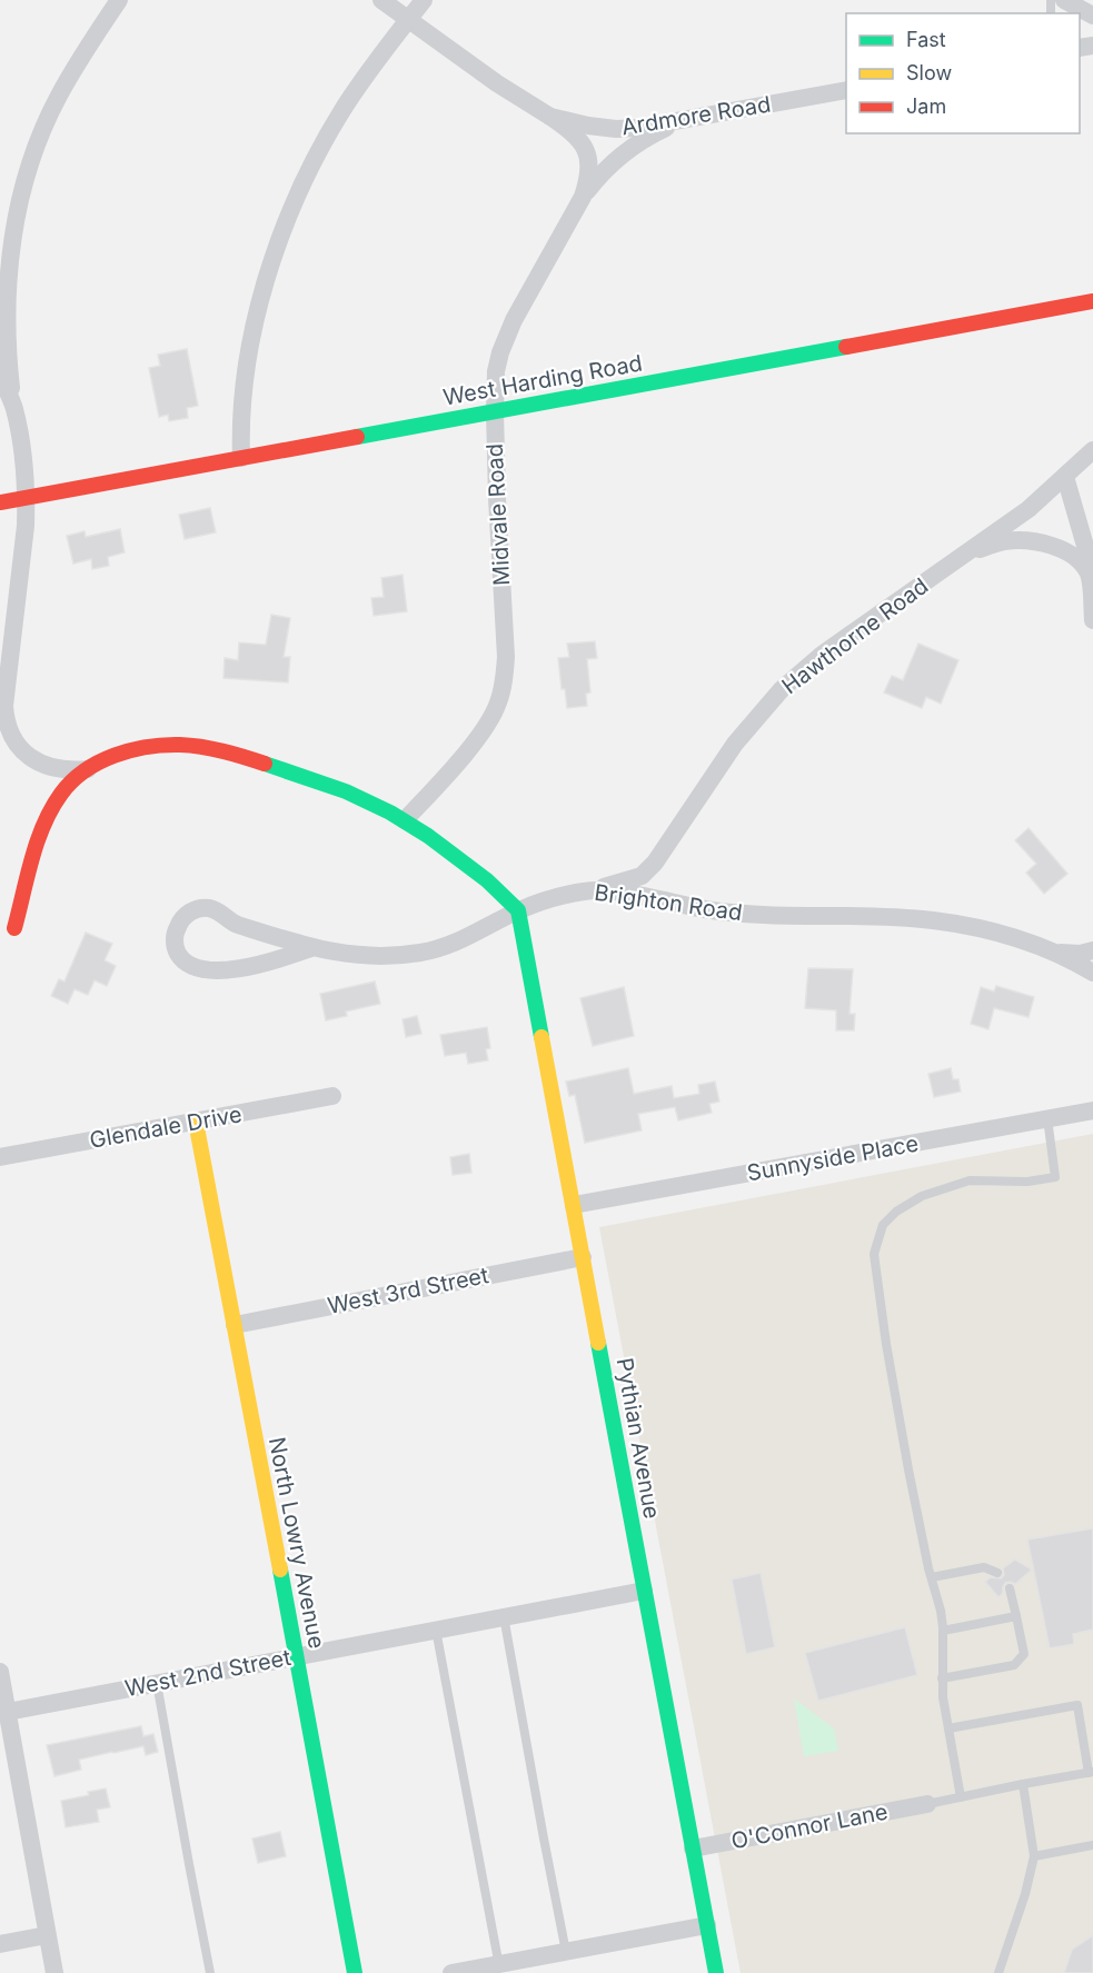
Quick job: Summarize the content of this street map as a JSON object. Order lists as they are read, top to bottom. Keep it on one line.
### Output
{"streets":{"street":["Ardmore Road","West Harding Road","Midvale Road","Hawthorne Road","Brighton Road","Glendale Drive","Sunnyside Place","West 3rd Street","Pythian Avenue","North Lowry Avenue","West 2nd Street","O'Connor Lane"]},"crossings":[["Ardmore Road","Midvale Road"],["West Harding Road","Midvale Road"],["Hawthorne Road","Brighton Road"],["Brighton Road","Pythian Avenue"],["Glendale Drive","North Lowry Avenue"],["Sunnyside Place","Pythian Avenue"],["West 3rd Street","Pythian Avenue"],["West 3rd Street","North Lowry Avenue"],["Pythian Avenue","West 2nd Street"],["Pythian Avenue","O'Connor Lane"],["North Lowry Avenue","West 2nd Street"]],"legend":["Fast","Slow","Jam"]}
